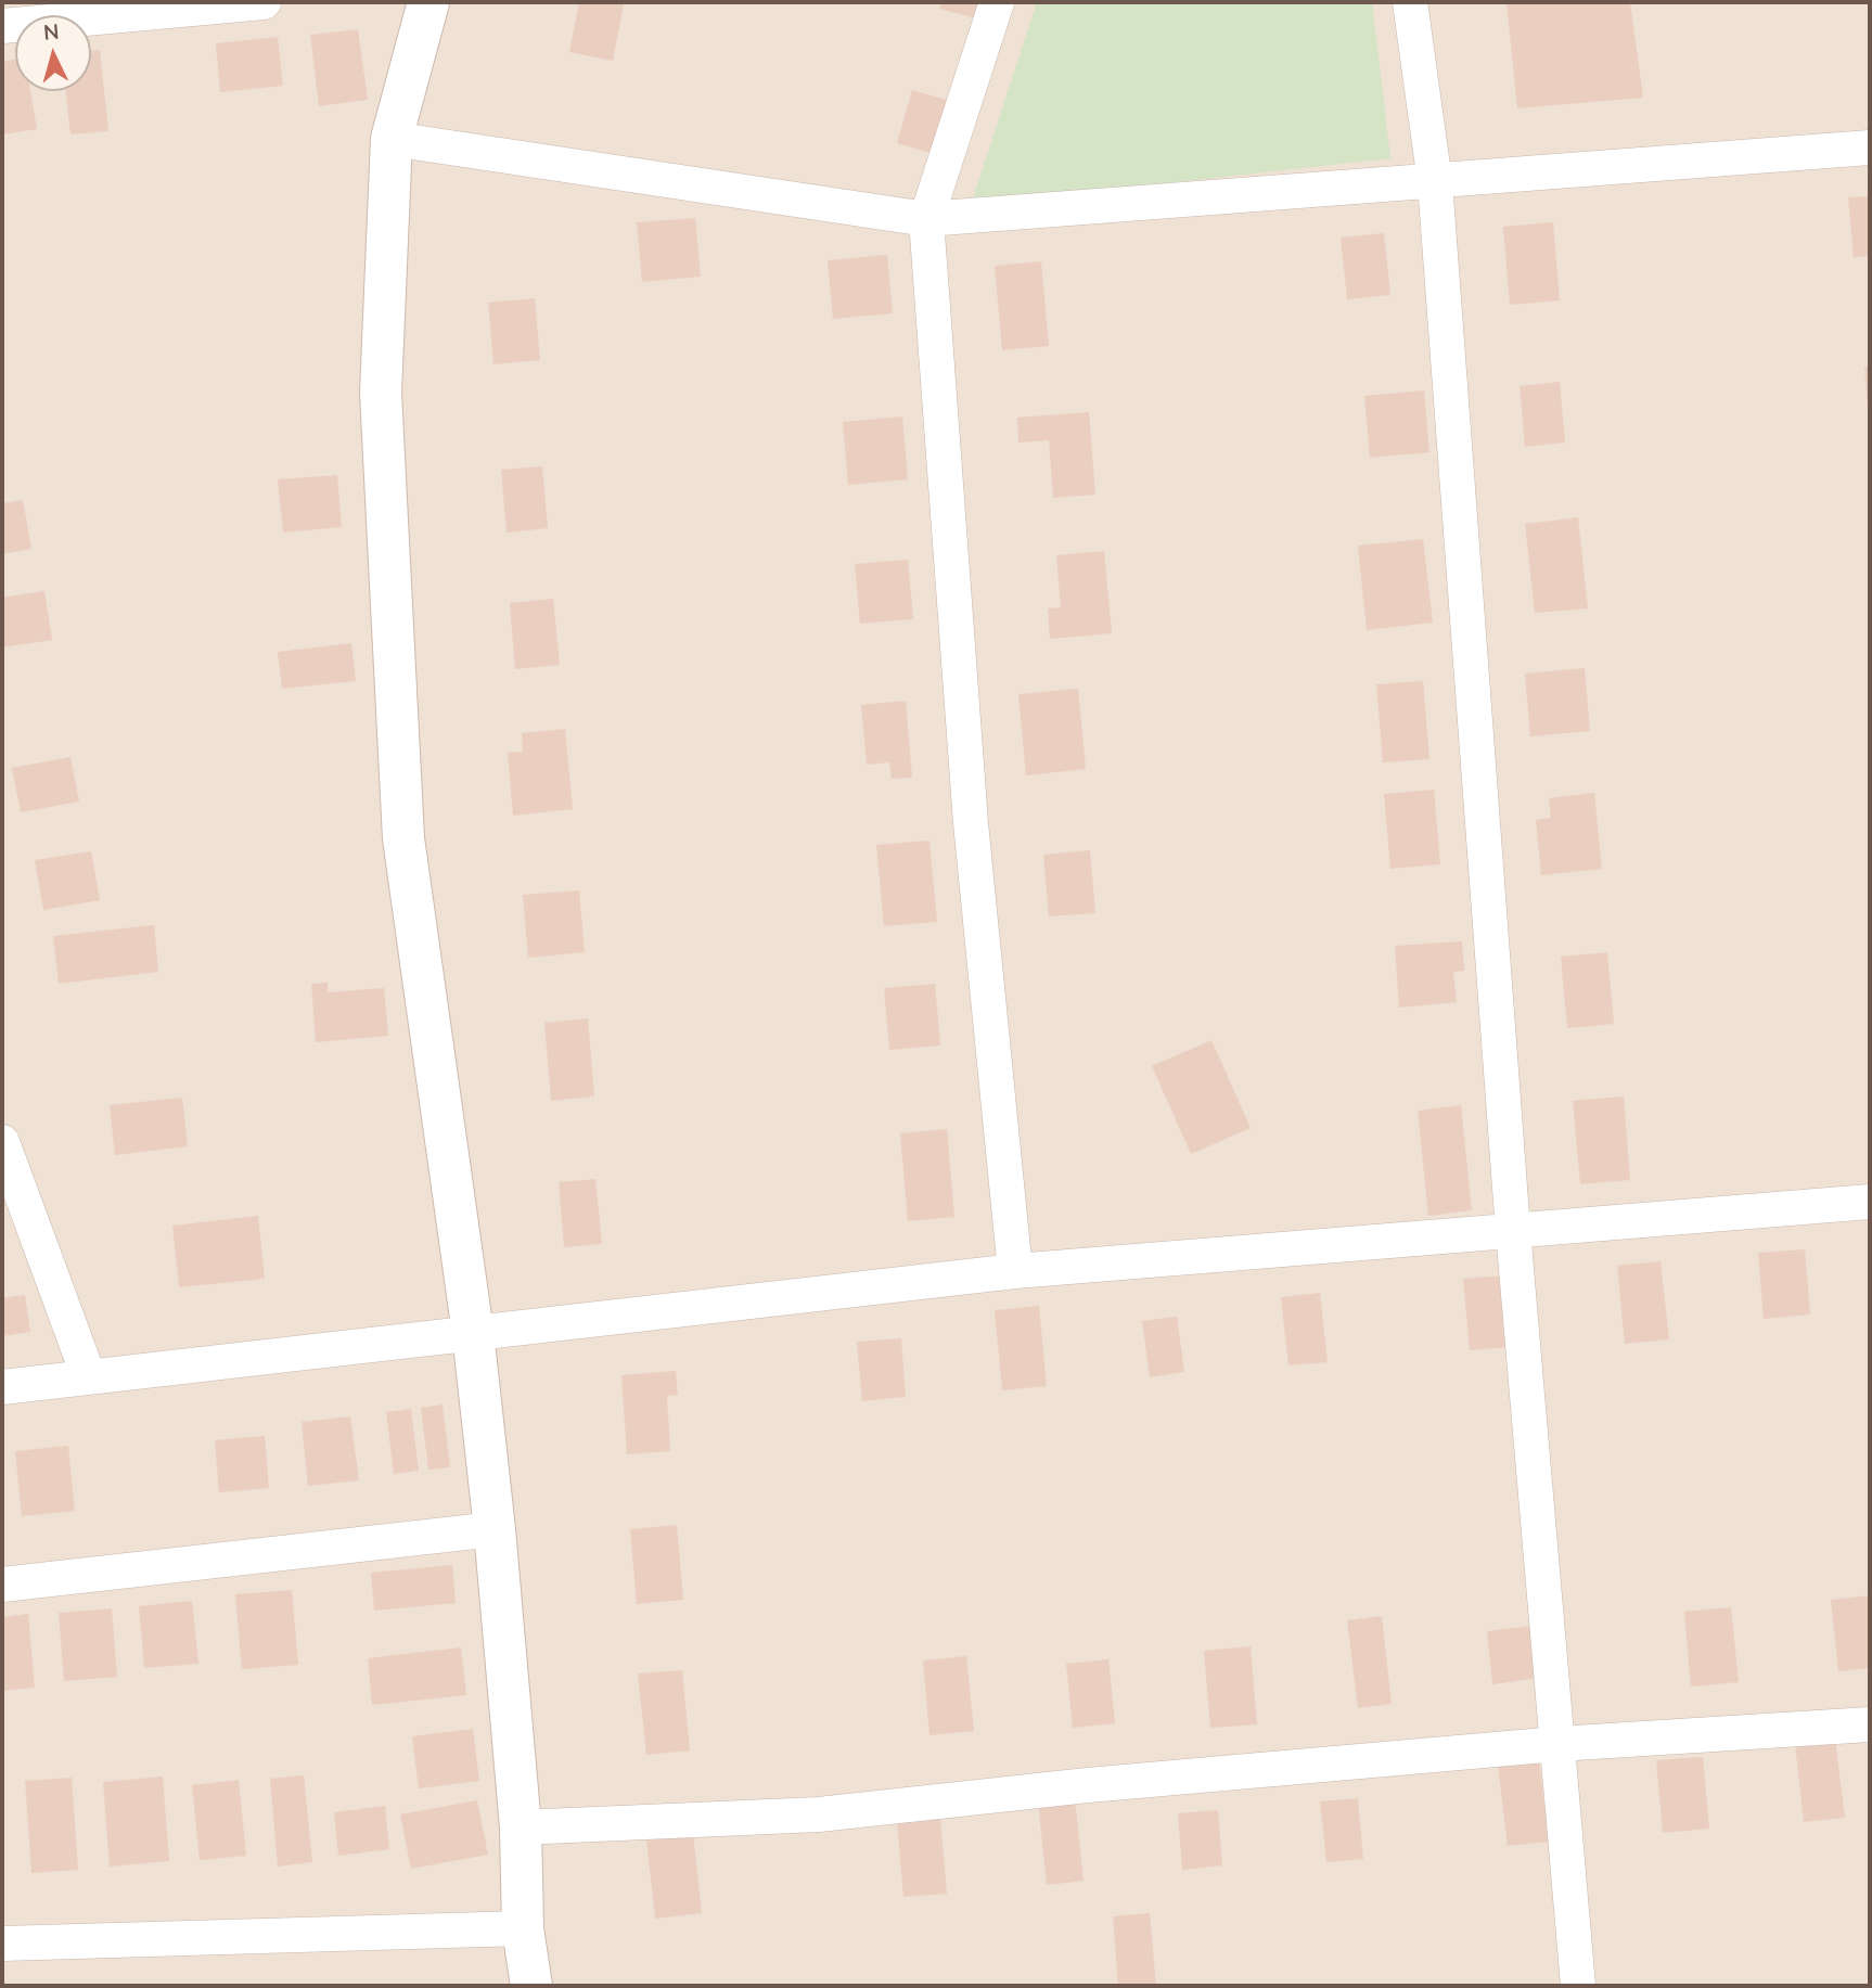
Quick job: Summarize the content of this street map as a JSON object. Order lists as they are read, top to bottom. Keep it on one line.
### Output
{"north":"top"}
